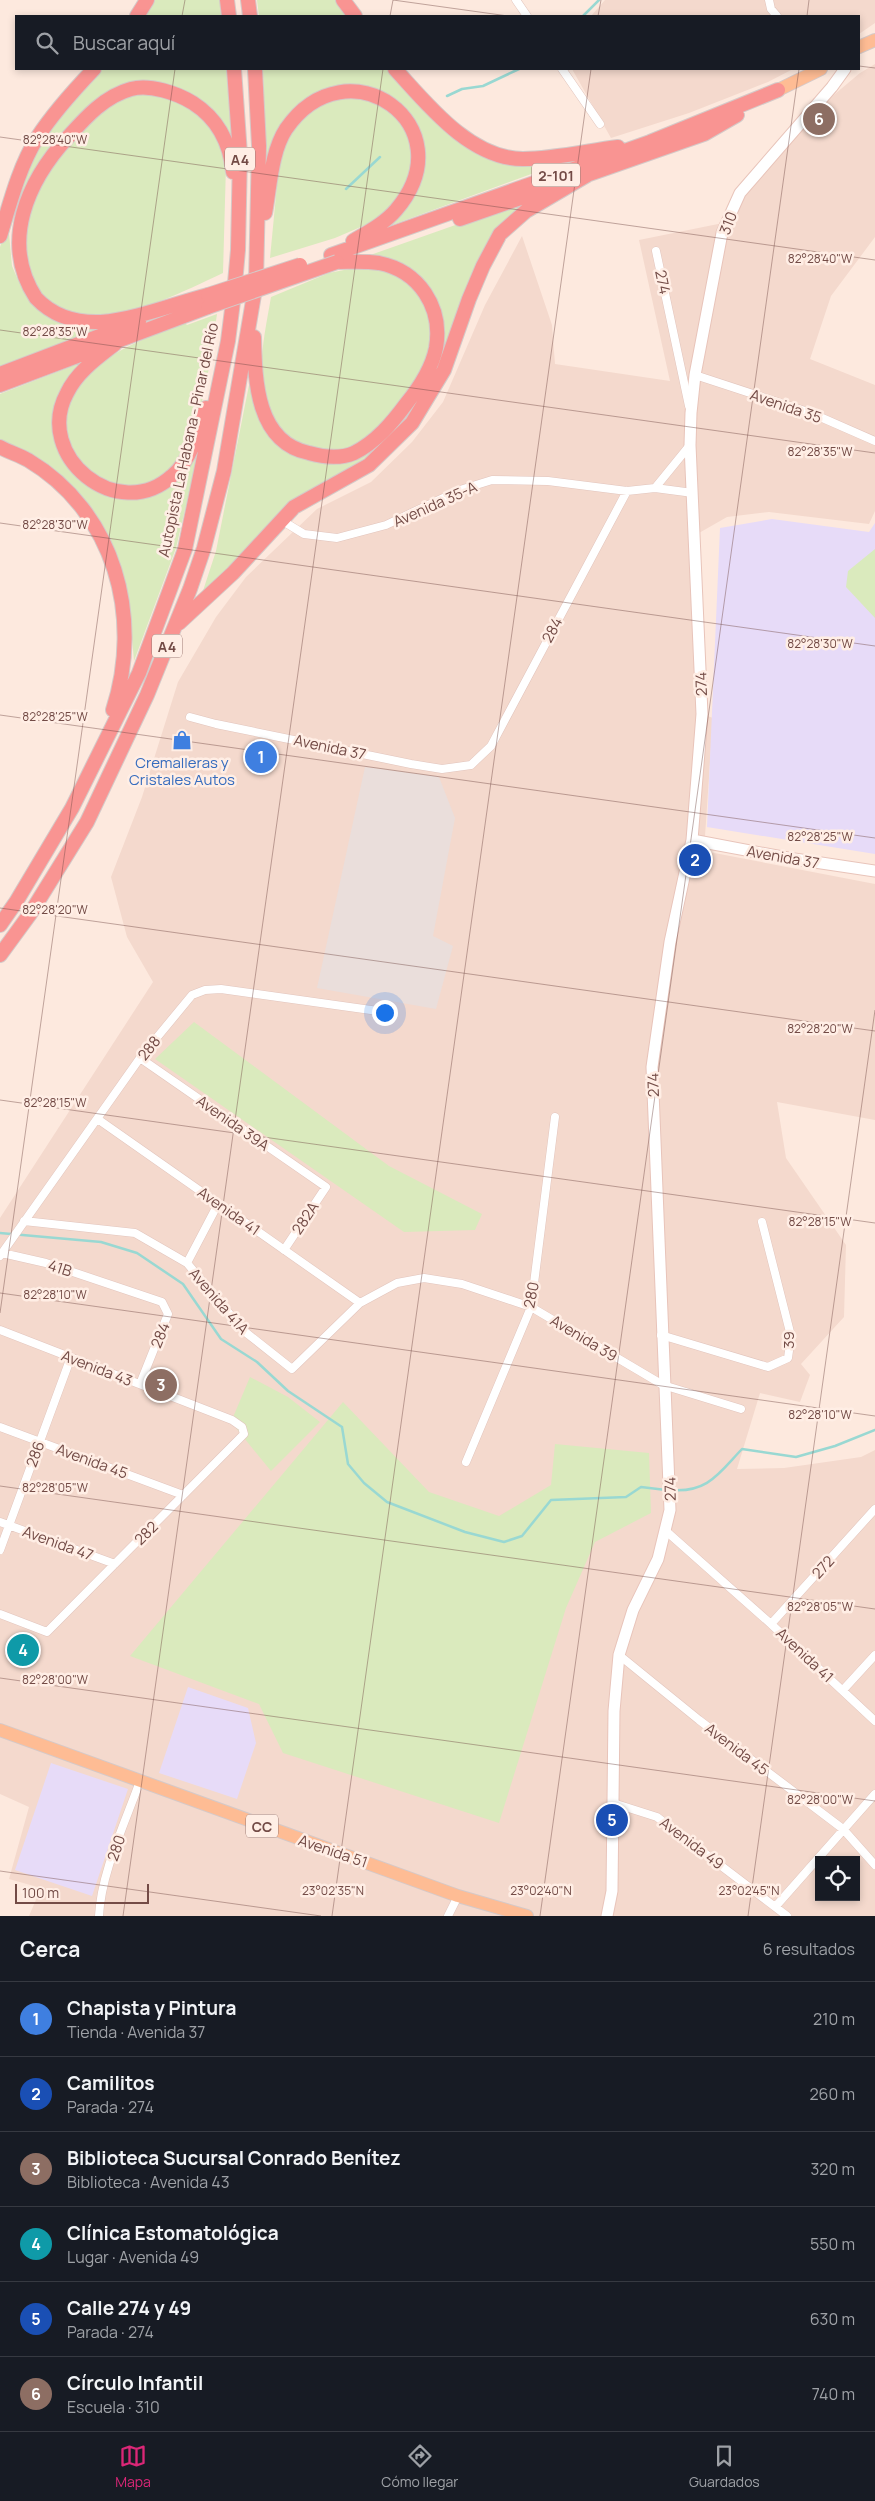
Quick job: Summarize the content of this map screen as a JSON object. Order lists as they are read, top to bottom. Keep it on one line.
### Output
{"streets":{"highway":["A4","2-101","Autopista La Habana - Pinar del Río"],"main road":["CC","Avenida 51"],"street":["310","274","Avenida 35","Avenida 35-A","284","Avenida 37","288","Avenida 39A","Avenida 41","282A","41B","280","Avenida 41A","Avenida 39","39","Avenida 43","286","Avenida 45","282","Avenida 47","272","Avenida 49"]},"crossings":[["310","274"],["310","Avenida 35"],["274","Avenida 35-A"],["274","Avenida 37"],["274","Avenida 41"],["274","Avenida 39"],["274","39"],["274","Avenida 45"],["274","Avenida 49"],["Avenida 35-A","284"],["284","Avenida 37"],["284","41B"],["284","Avenida 43"],["288","Avenida 39A"],["288","Avenida 41"],["288","41B"],["288","Avenida 41A"],["Avenida 39A","282A"],["Avenida 41","282A"],["Avenida 41","Avenida 41A"],["Avenida 41","Avenida 39"],["Avenida 41","272"],["280","Avenida 39"],["280","Avenida 51"],["Avenida 41A","Avenida 39"],["Avenida 43","286"],["Avenida 43","282"],["286","Avenida 45"],["286","Avenida 47"],["Avenida 45","282"],["282","Avenida 47"]],"places":{"shop":["Cremalleras y Cristales Autos"]},"scale_bar":"100 m","page":{"search":"Buscar aquí","pins":["6","1","2","3","4","5"],"scale":"100 m","heading":["Cerca","6 resultados"],"list":[{"mark":"1","name":"Chapista y Pintura","note":"Tienda · Avenida 37","value":"210 m"},{"mark":"2","name":"Camilitos","note":"Parada · 274","value":"260 m"},{"mark":"3","name":"Biblioteca Sucursal Conrado Benítez","note":"Biblioteca · Avenida 43","value":"320 m"},{"mark":"4","name":"Clínica Estomatológica","note":"Lugar · Avenida 49","value":"550 m"},{"mark":"5","name":"Calle 274 y 49","note":"Parada · 274","value":"630 m"},{"mark":"6","name":"Círculo Infantil","note":"Escuela · 310","value":"740 m"}],"nav":["Mapa","Cómo llegar","Guardados"]},"coordinates":["82°28'40\"W","82°28'35\"W","82°28'30\"W","82°28'25\"W","82°28'20\"W","82°28'15\"W","82°28'10\"W","82°28'05\"W","82°28'00\"W","23°02'35\"N","23°02'40\"N","23°02'45\"N"]}
